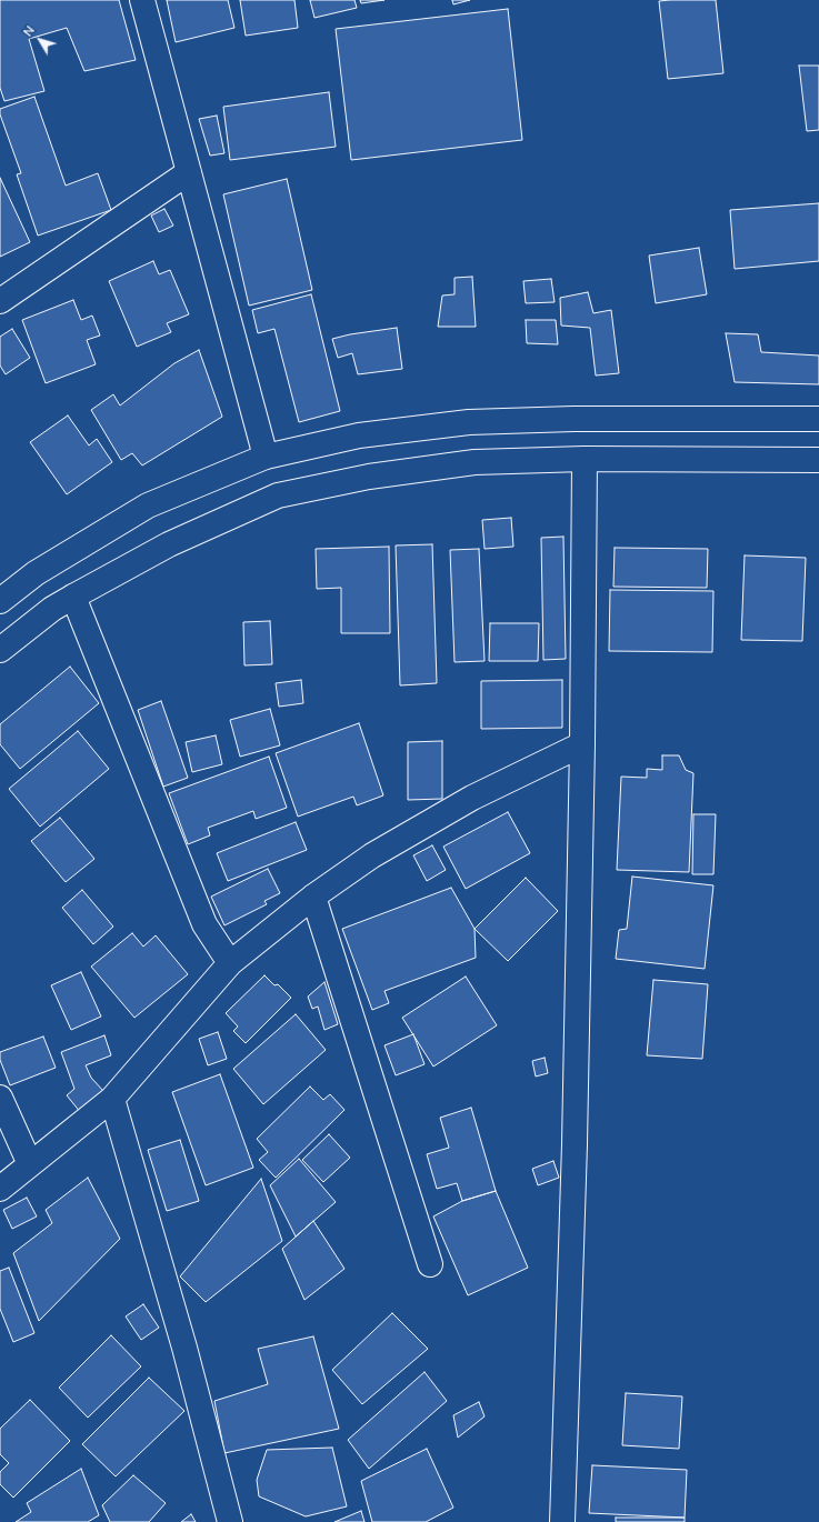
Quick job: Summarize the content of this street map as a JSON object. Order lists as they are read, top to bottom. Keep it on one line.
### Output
{"north":"top left"}
